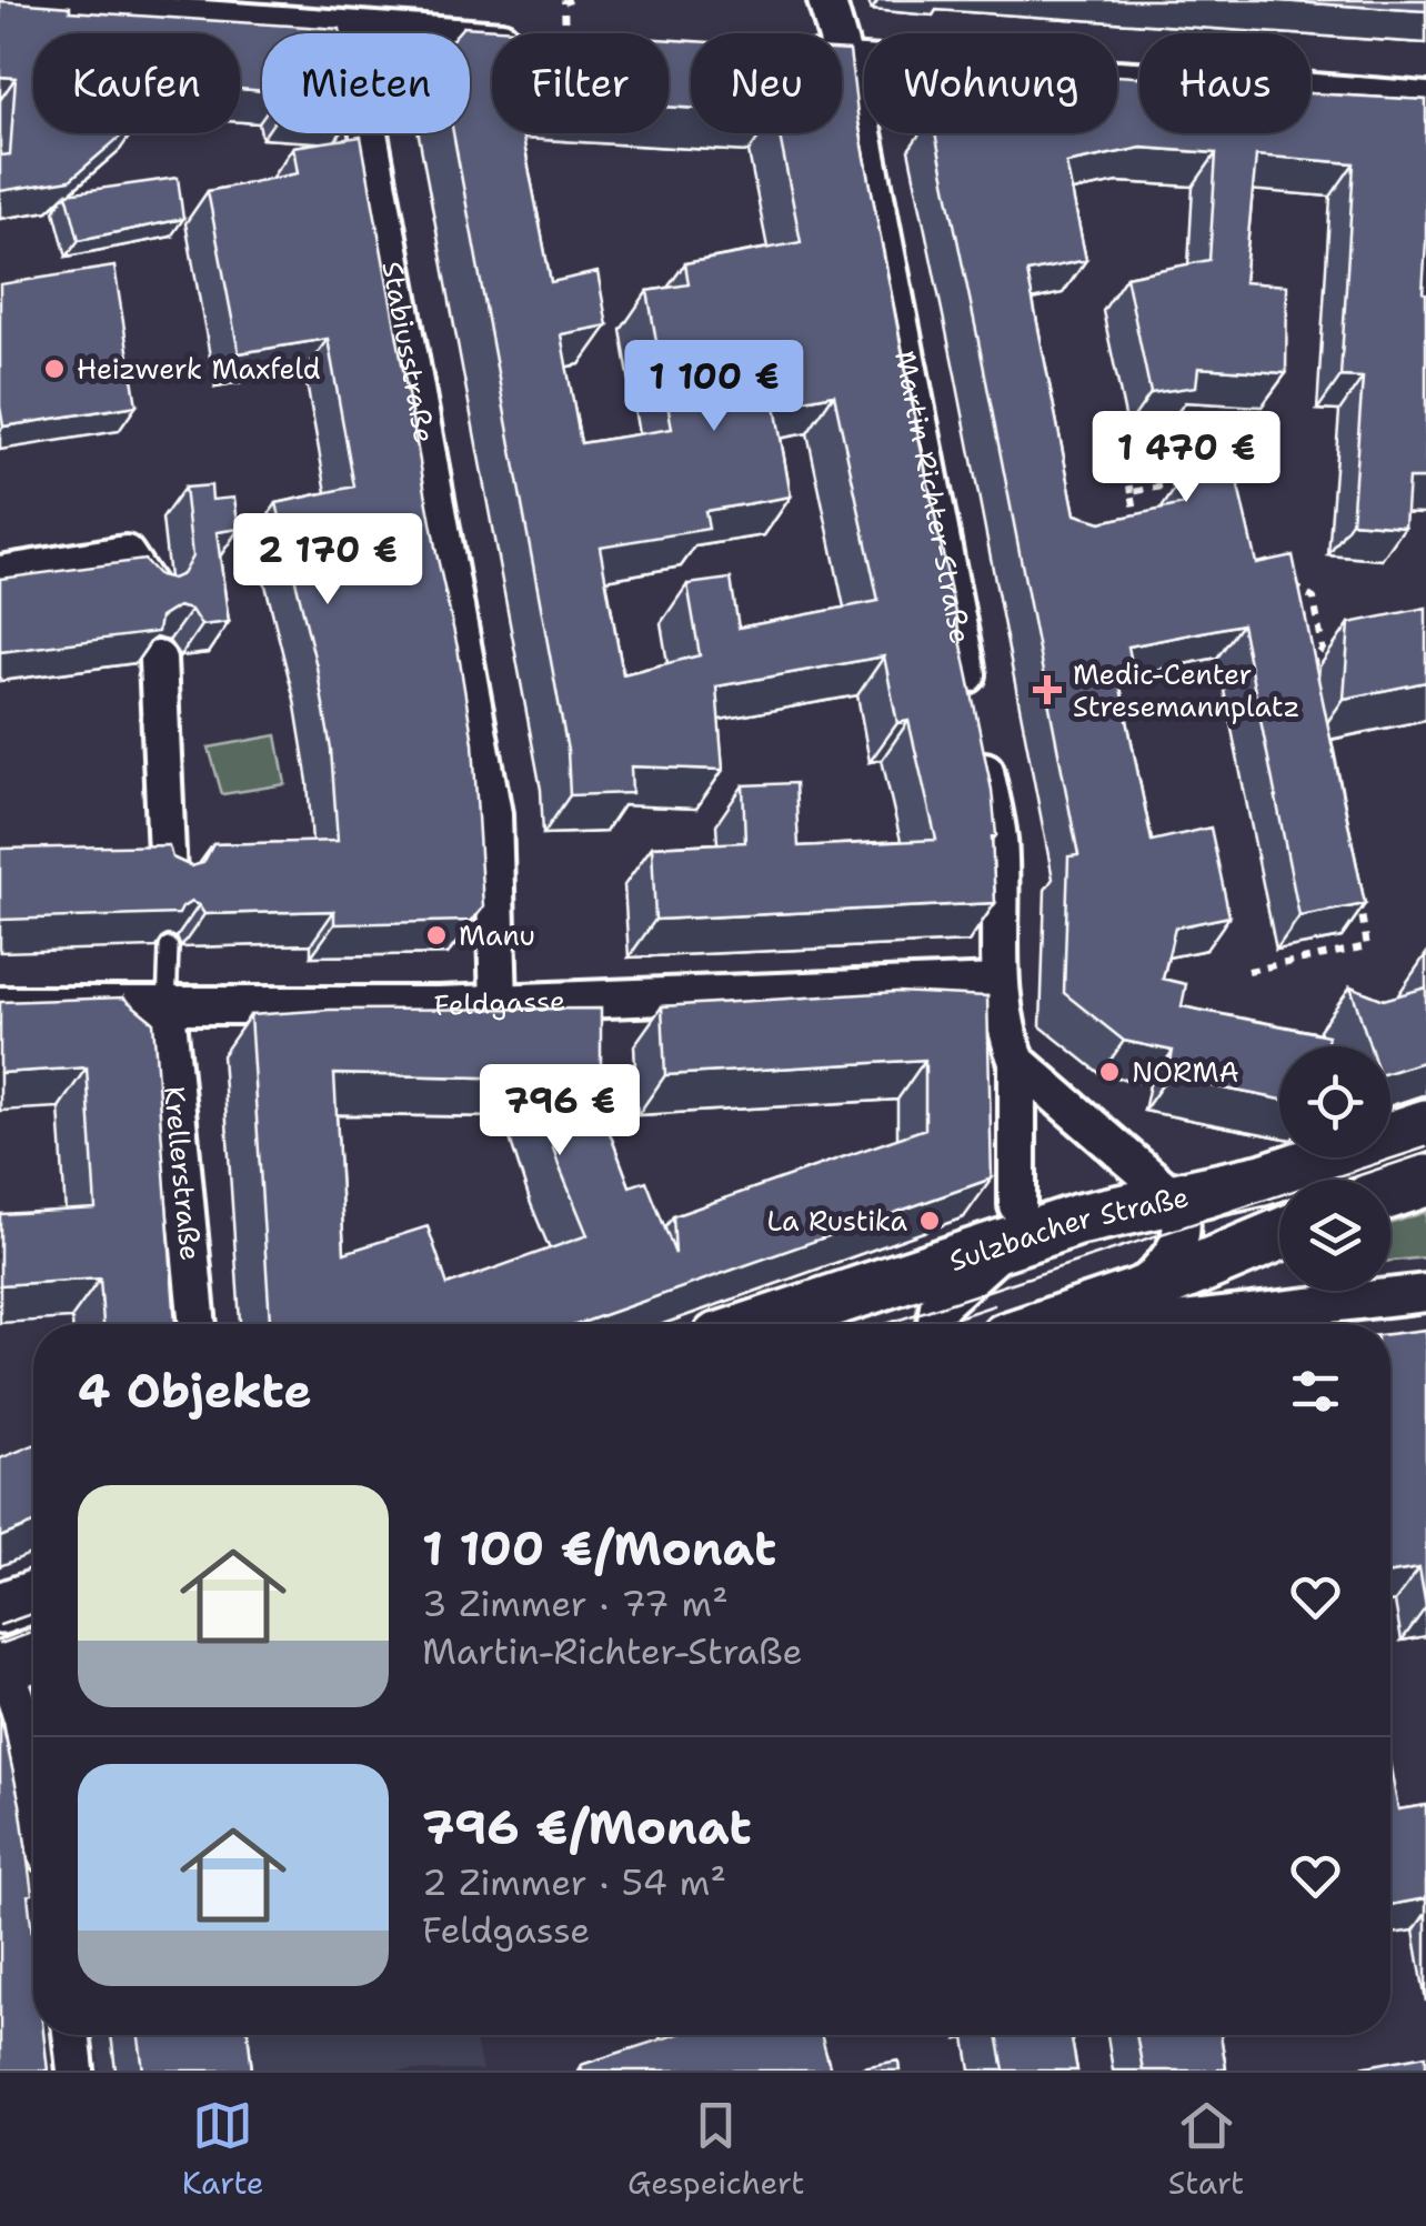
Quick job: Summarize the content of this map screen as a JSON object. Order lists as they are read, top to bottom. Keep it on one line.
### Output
{"streets":{"main road":["Sulzbacher Straße"],"street":["Stabiusstraße","Martin-Richter-Straße","Feldgasse","Krellerstraße"]},"crossings":[["Stabiusstraße","Feldgasse"],["Martin-Richter-Straße","Feldgasse"],["Martin-Richter-Straße","Sulzbacher Straße"],["Feldgasse","Krellerstraße"]],"places":{"other":["Heizwerk Maxfeld","Manu","NORMA","La Rustika"],"health":["Medic-Center Stresemannplatz"]},"page":{"chip":["Kaufen","Mieten","Filter","Neu","Wohnung","Haus"],"price":["1 100 €","1 470 €","2 170 €","796 €"],"heading":"4 Objekte","list":[{"name":"1 100 €/Monat","note":"3 Zimmer · 77 m² · Martin-Richter-Straße"},{"name":"796 €/Monat","note":"2 Zimmer · 54 m² · Feldgasse"}],"tabs":["Karte","Gespeichert","Start"]}}
